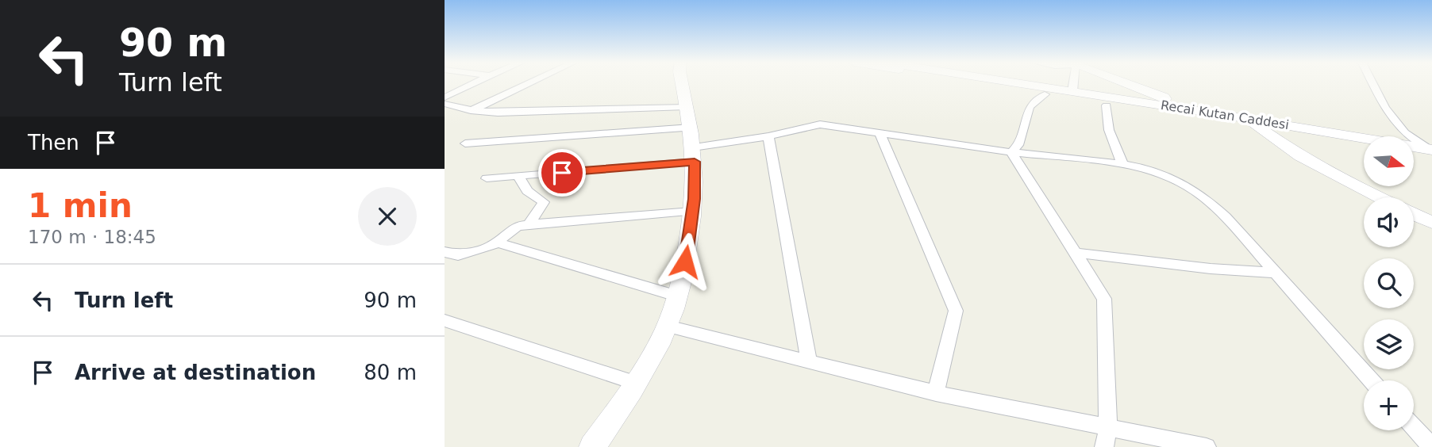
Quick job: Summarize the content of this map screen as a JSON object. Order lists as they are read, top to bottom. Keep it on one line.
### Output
{"streets":{"main road":["Recai Kutan Caddesi"]},"north":"right","page":{"turn":["90 m","Turn left"],"then":"Then","map_buttons":"+","heading":["1 min","170 m · 18:45"],"list":[{"name":"Turn left","value":"90 m"},{"name":"Arrive at destination","value":"80 m"}]}}
